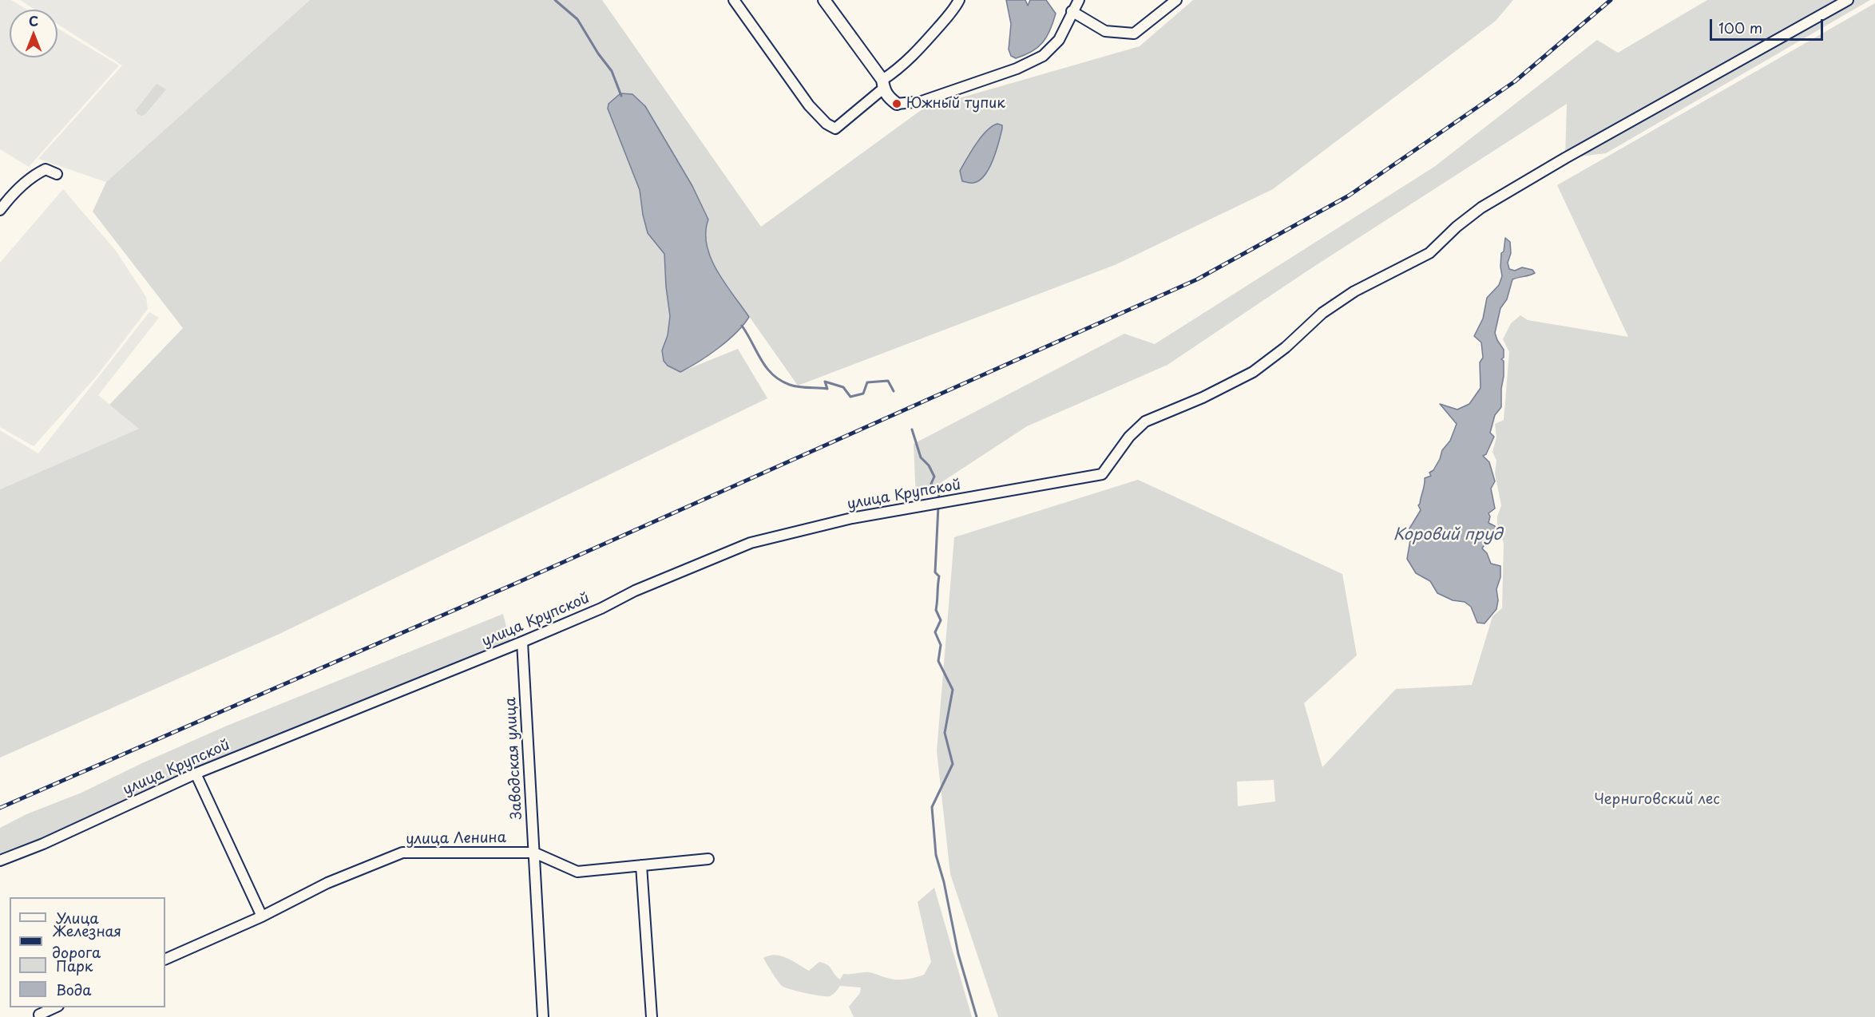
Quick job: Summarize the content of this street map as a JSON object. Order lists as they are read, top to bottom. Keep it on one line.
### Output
{"streets":{"street":["улица Крупской","Заводская улица","улица Ленина"]},"crossings":[["улица Крупской","Заводская улица"],["Заводская улица","улица Ленина"]],"water":["Коровий пруд"],"parks":["Черниговский лес"],"places":["Южный тупик"],"legend":["Улица","Железная дорога","Парк","Вода"],"scale_bar":"100 m","north":"top"}
